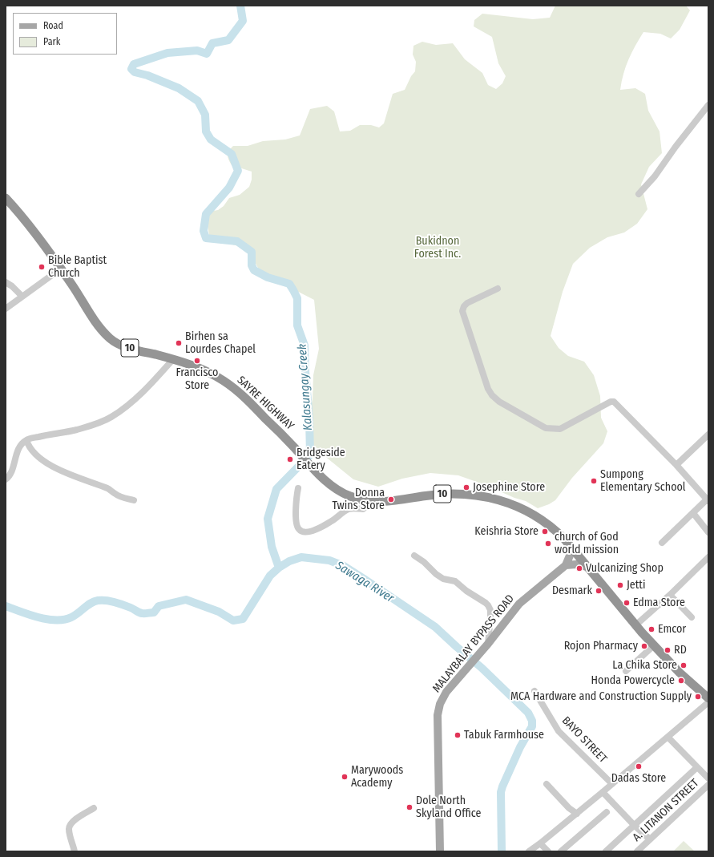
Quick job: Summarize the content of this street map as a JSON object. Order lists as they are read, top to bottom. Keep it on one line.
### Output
{"streets":{"highway":["10","SAYRE HIGHWAY"],"main road":["MALAYBALAY BYPASS ROAD"],"street":["BAYO STREET","A. LITANON STREET"]},"crossings":[["10","SAYRE HIGHWAY"]],"water":["Kalasungay Creek","Sawaga River"],"parks":["Bukidnon Forest Inc."],"places":["Bible Baptist Church","Birhen sa Lourdes Chapel","Francisco Store","Bridgeside Eatery","Sumpong Elementary School","Josephine Store","Donna Twins Store","Keishria Store","church of God world mission","Vulcanizing Shop","Jetti","Desmark","Edma Store","Emcor","Rojon Pharmacy","RD","La Chika Store","Honda Powercycle","MCA Hardware and Construction Supply","Tabuk Farmhouse","Dadas Store","Marywoods Academy","Dole North Skyland Office"],"legend":["Road","Park"]}
